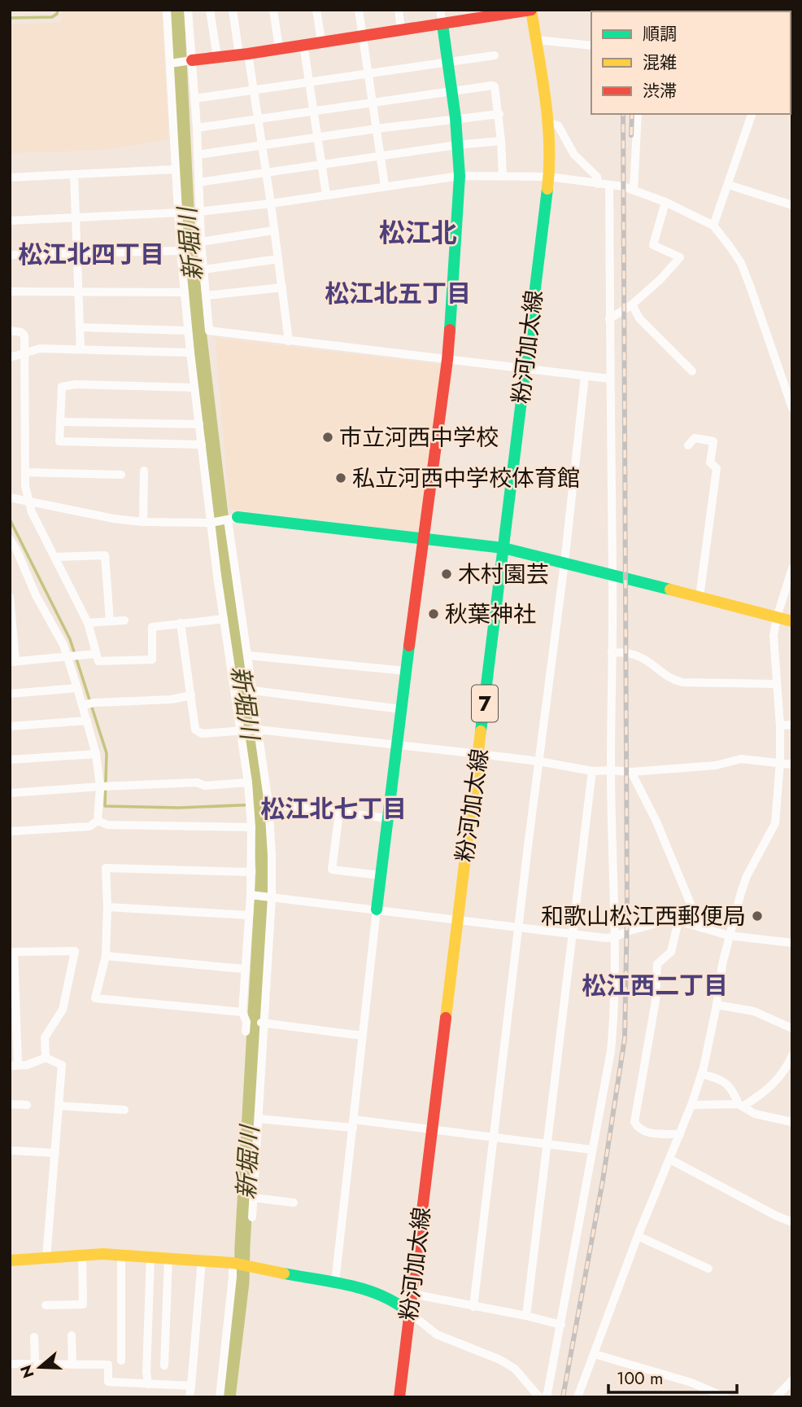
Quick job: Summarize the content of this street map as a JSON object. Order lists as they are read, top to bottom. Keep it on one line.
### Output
{"streets":{"street":["粉河加太線","7"]},"districts":["松江北","松江北四丁目","松江北五丁目","松江北七丁目","松江西二丁目"],"water":["新堀川"],"places":["市立河西中学校","私立河西中学校体育館","木村園芸","秋葉神社","和歌山松江西郵便局"],"legend":["順調","混雑","渋滞"],"scale_bar":"100 m","north":"left"}
